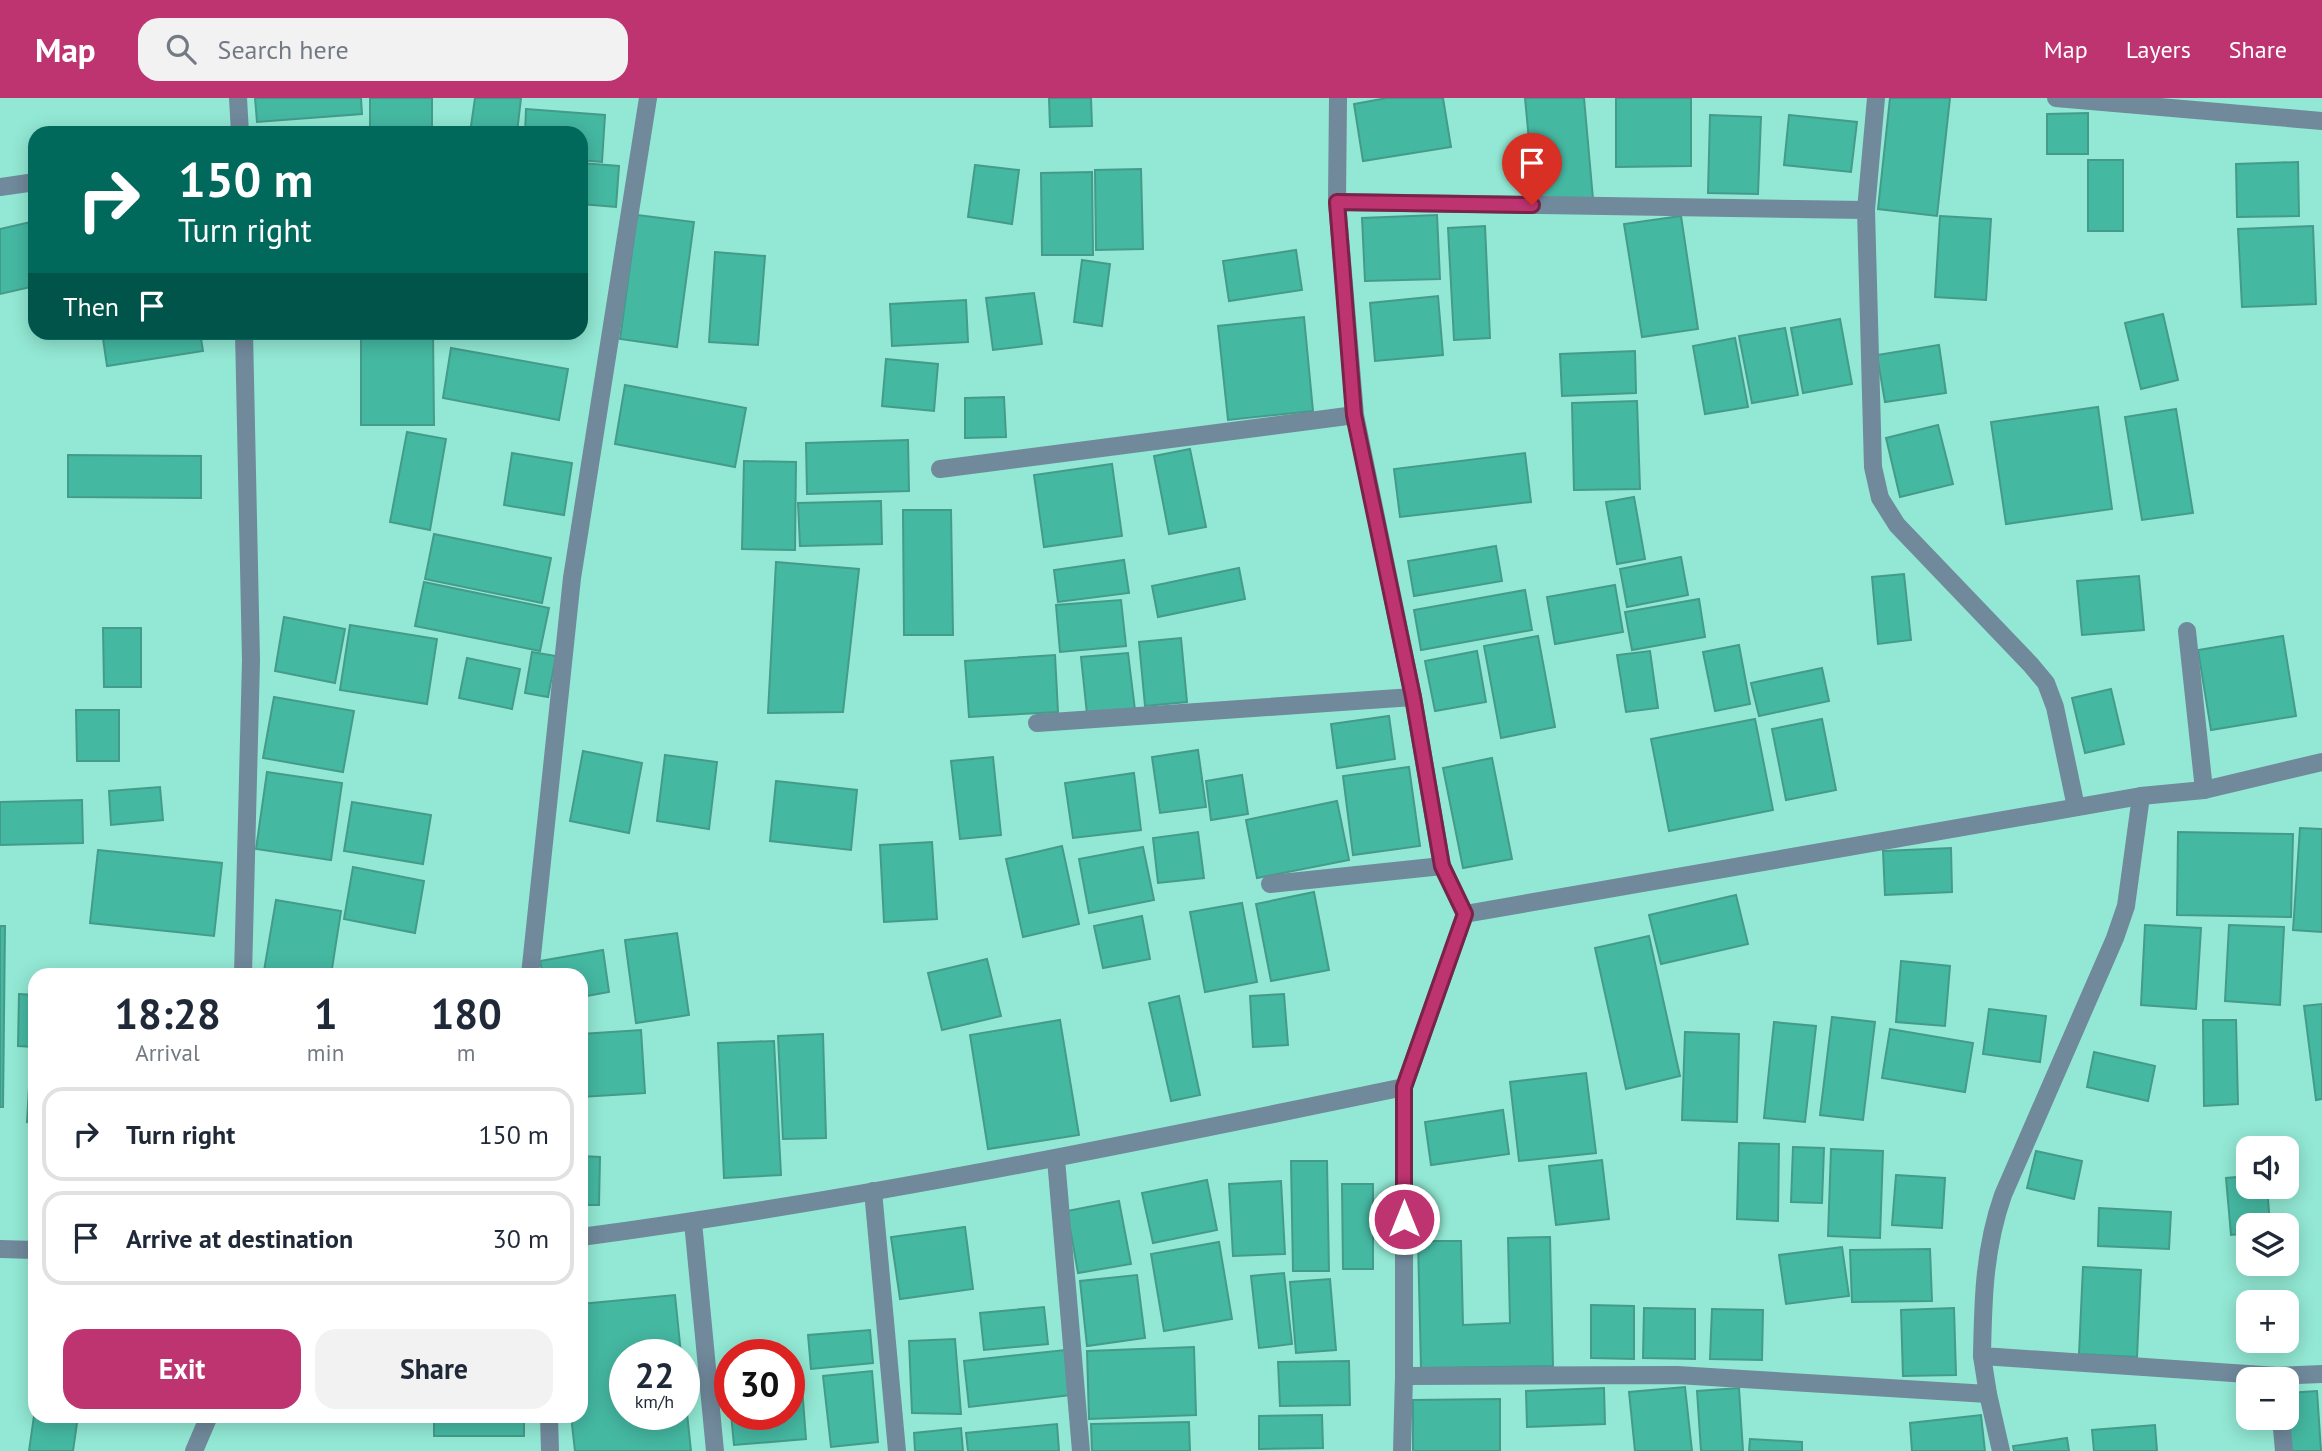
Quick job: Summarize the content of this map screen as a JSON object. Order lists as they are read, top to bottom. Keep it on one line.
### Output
{"page":{"header":"Map","search":"Search here","nav":["Map","Layers","Share"],"turn":["150 m","Turn right"],"then":"Then","eta":["18:28","Arrival","1","min","180","m"],"list":[{"name":"Turn right","value":"150 m"},{"name":"Arrive at destination","value":"30 m"}],"map_buttons":["+","−"],"buttons":["Exit","Share"],"speed":"22 km/h","limit":"30"}}
